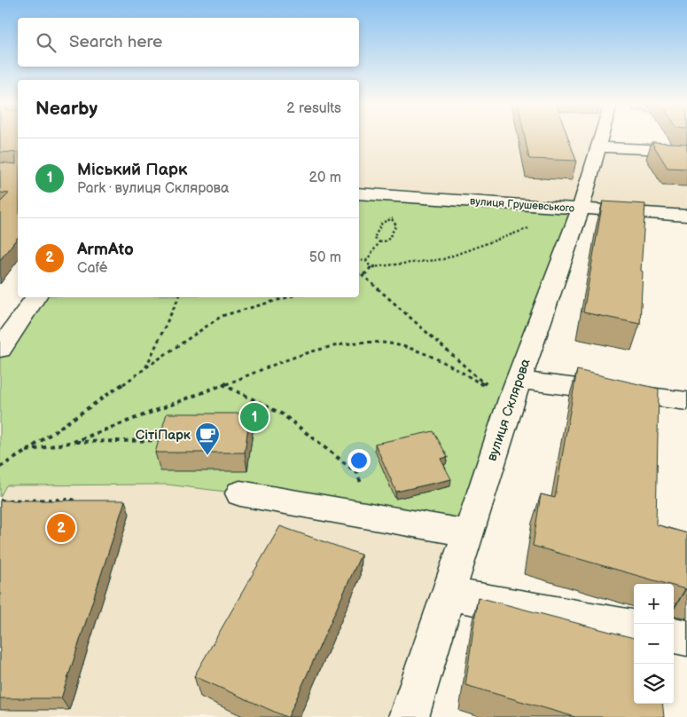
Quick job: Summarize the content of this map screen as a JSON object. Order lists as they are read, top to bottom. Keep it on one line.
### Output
{"streets":{"street":["вулиця Грушевського","вулиця Склярова"]},"crossings":[["вулиця Грушевського","вулиця Склярова"]],"places":{"cafe":["СітіПарк"]},"page":{"search":"Search here","heading":["Nearby","2 results"],"list":[{"mark":"1","name":"Міський Парк","note":"Park · вулиця Склярова","value":"20 m"},{"mark":"2","name":"ArmAto","note":"Café","value":"50 m"}],"pins":["1","2"],"map_buttons":["+","−"]}}
